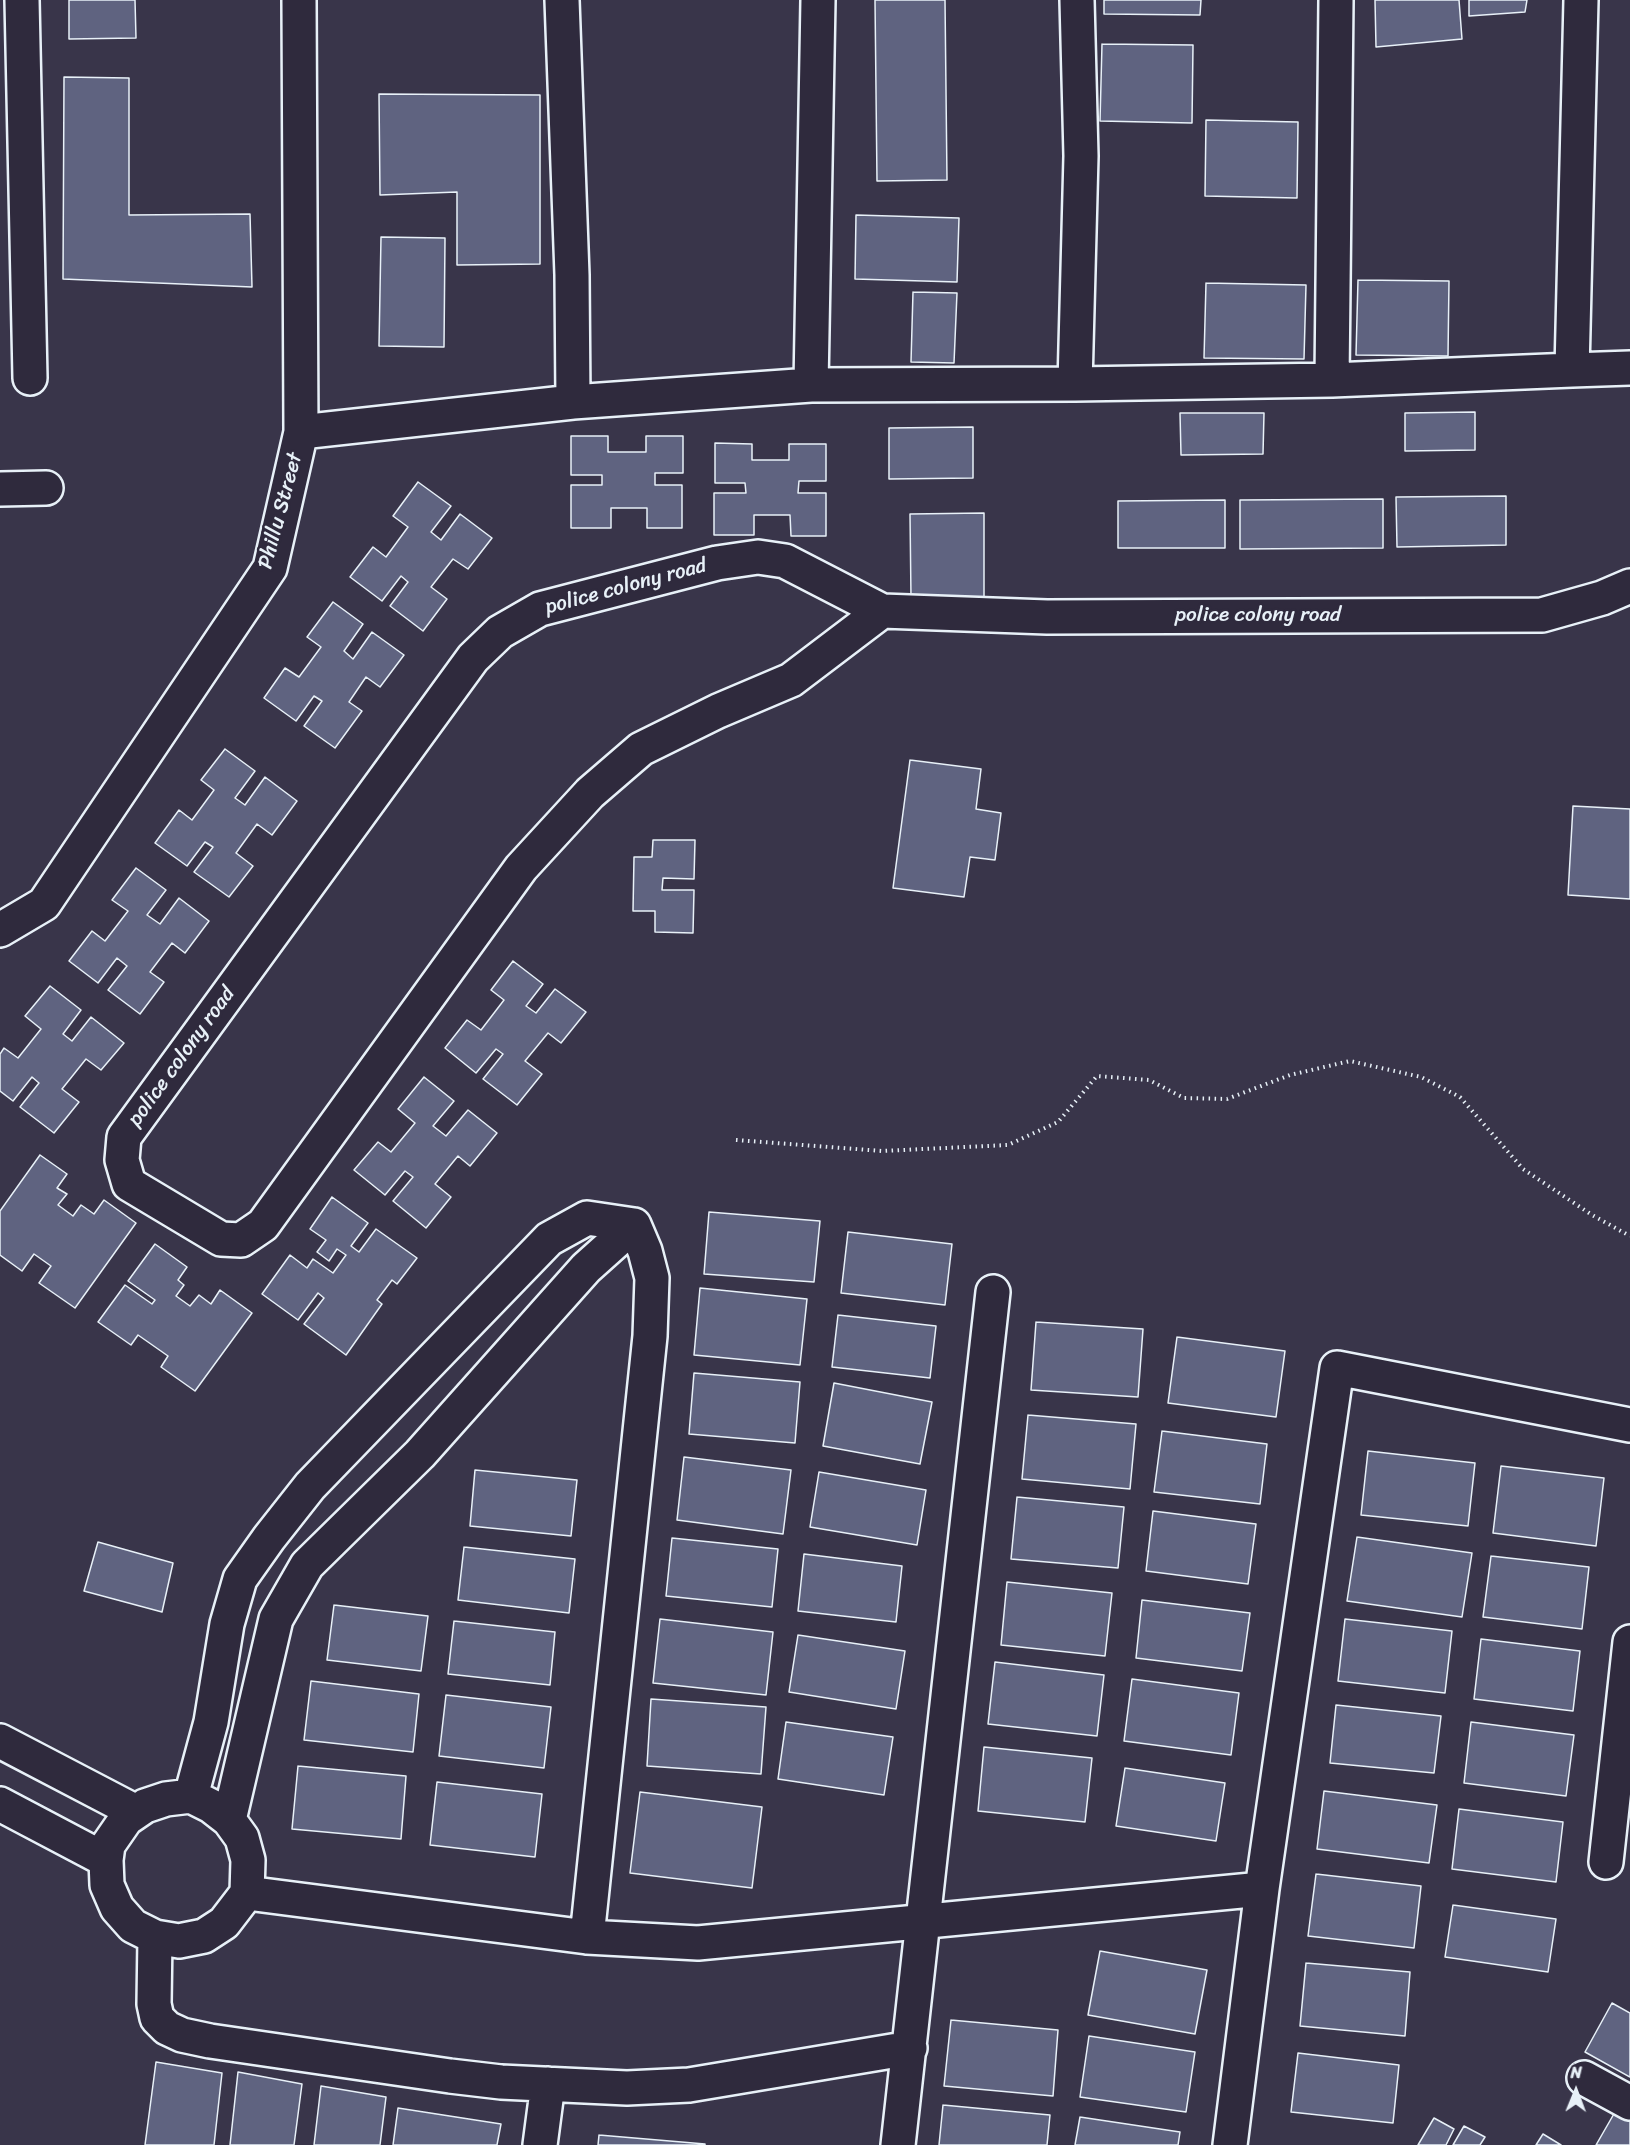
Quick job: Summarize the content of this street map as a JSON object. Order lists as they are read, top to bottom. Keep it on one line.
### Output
{"streets":{"street":["Phillu Street","police colony road"]},"north":"top"}
